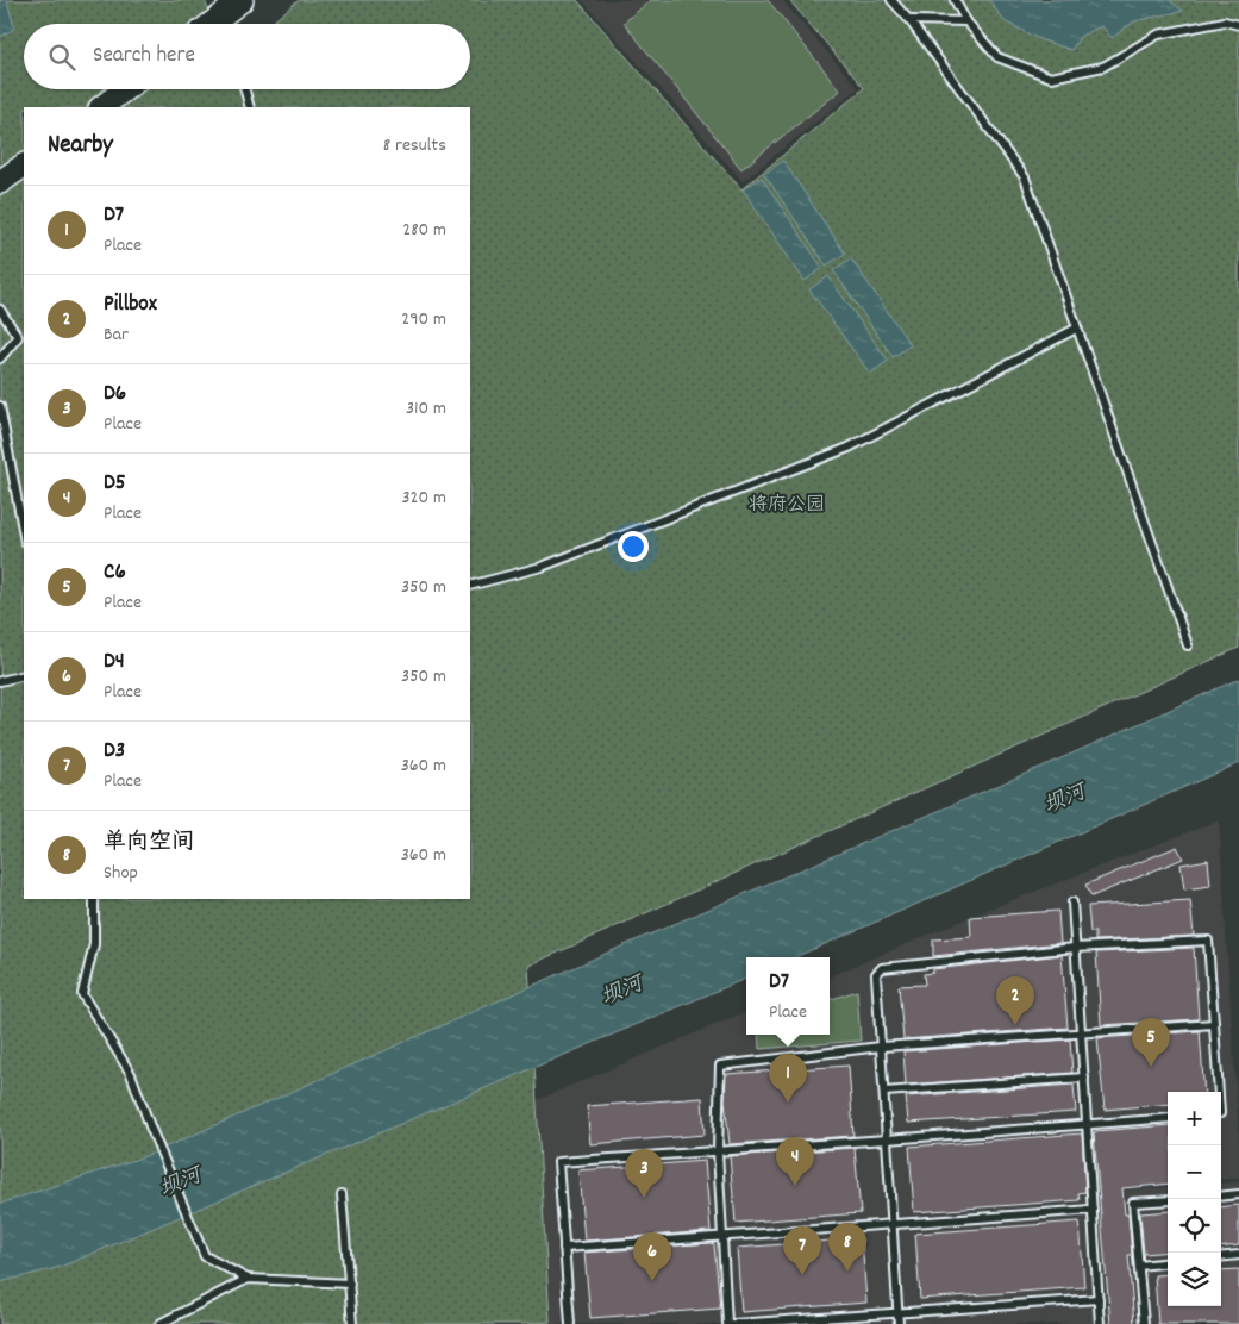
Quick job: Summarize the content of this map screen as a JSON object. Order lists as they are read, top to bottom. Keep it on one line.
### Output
{"water":["坝河"],"parks":["将府公园"],"page":{"search":"Search here","heading":["Nearby","8 results"],"list":[{"mark":"1","name":"D7","note":"Place","value":"280 m"},{"mark":"2","name":"Pillbox","note":"Bar","value":"290 m"},{"mark":"3","name":"D6","note":"Place","value":"310 m"},{"mark":"4","name":"D5","note":"Place","value":"320 m"},{"mark":"5","name":"C6","note":"Place","value":"350 m"},{"mark":"6","name":"D4","note":"Place","value":"350 m"},{"mark":"7","name":"D3","note":"Place","value":"360 m"},{"mark":"8","name":"单向空间","note":"Shop","value":"360 m"}],"popup":["D7","Place"],"pins":["2","5","1","4","3","8","7","6"],"map_buttons":["+","−"]}}
